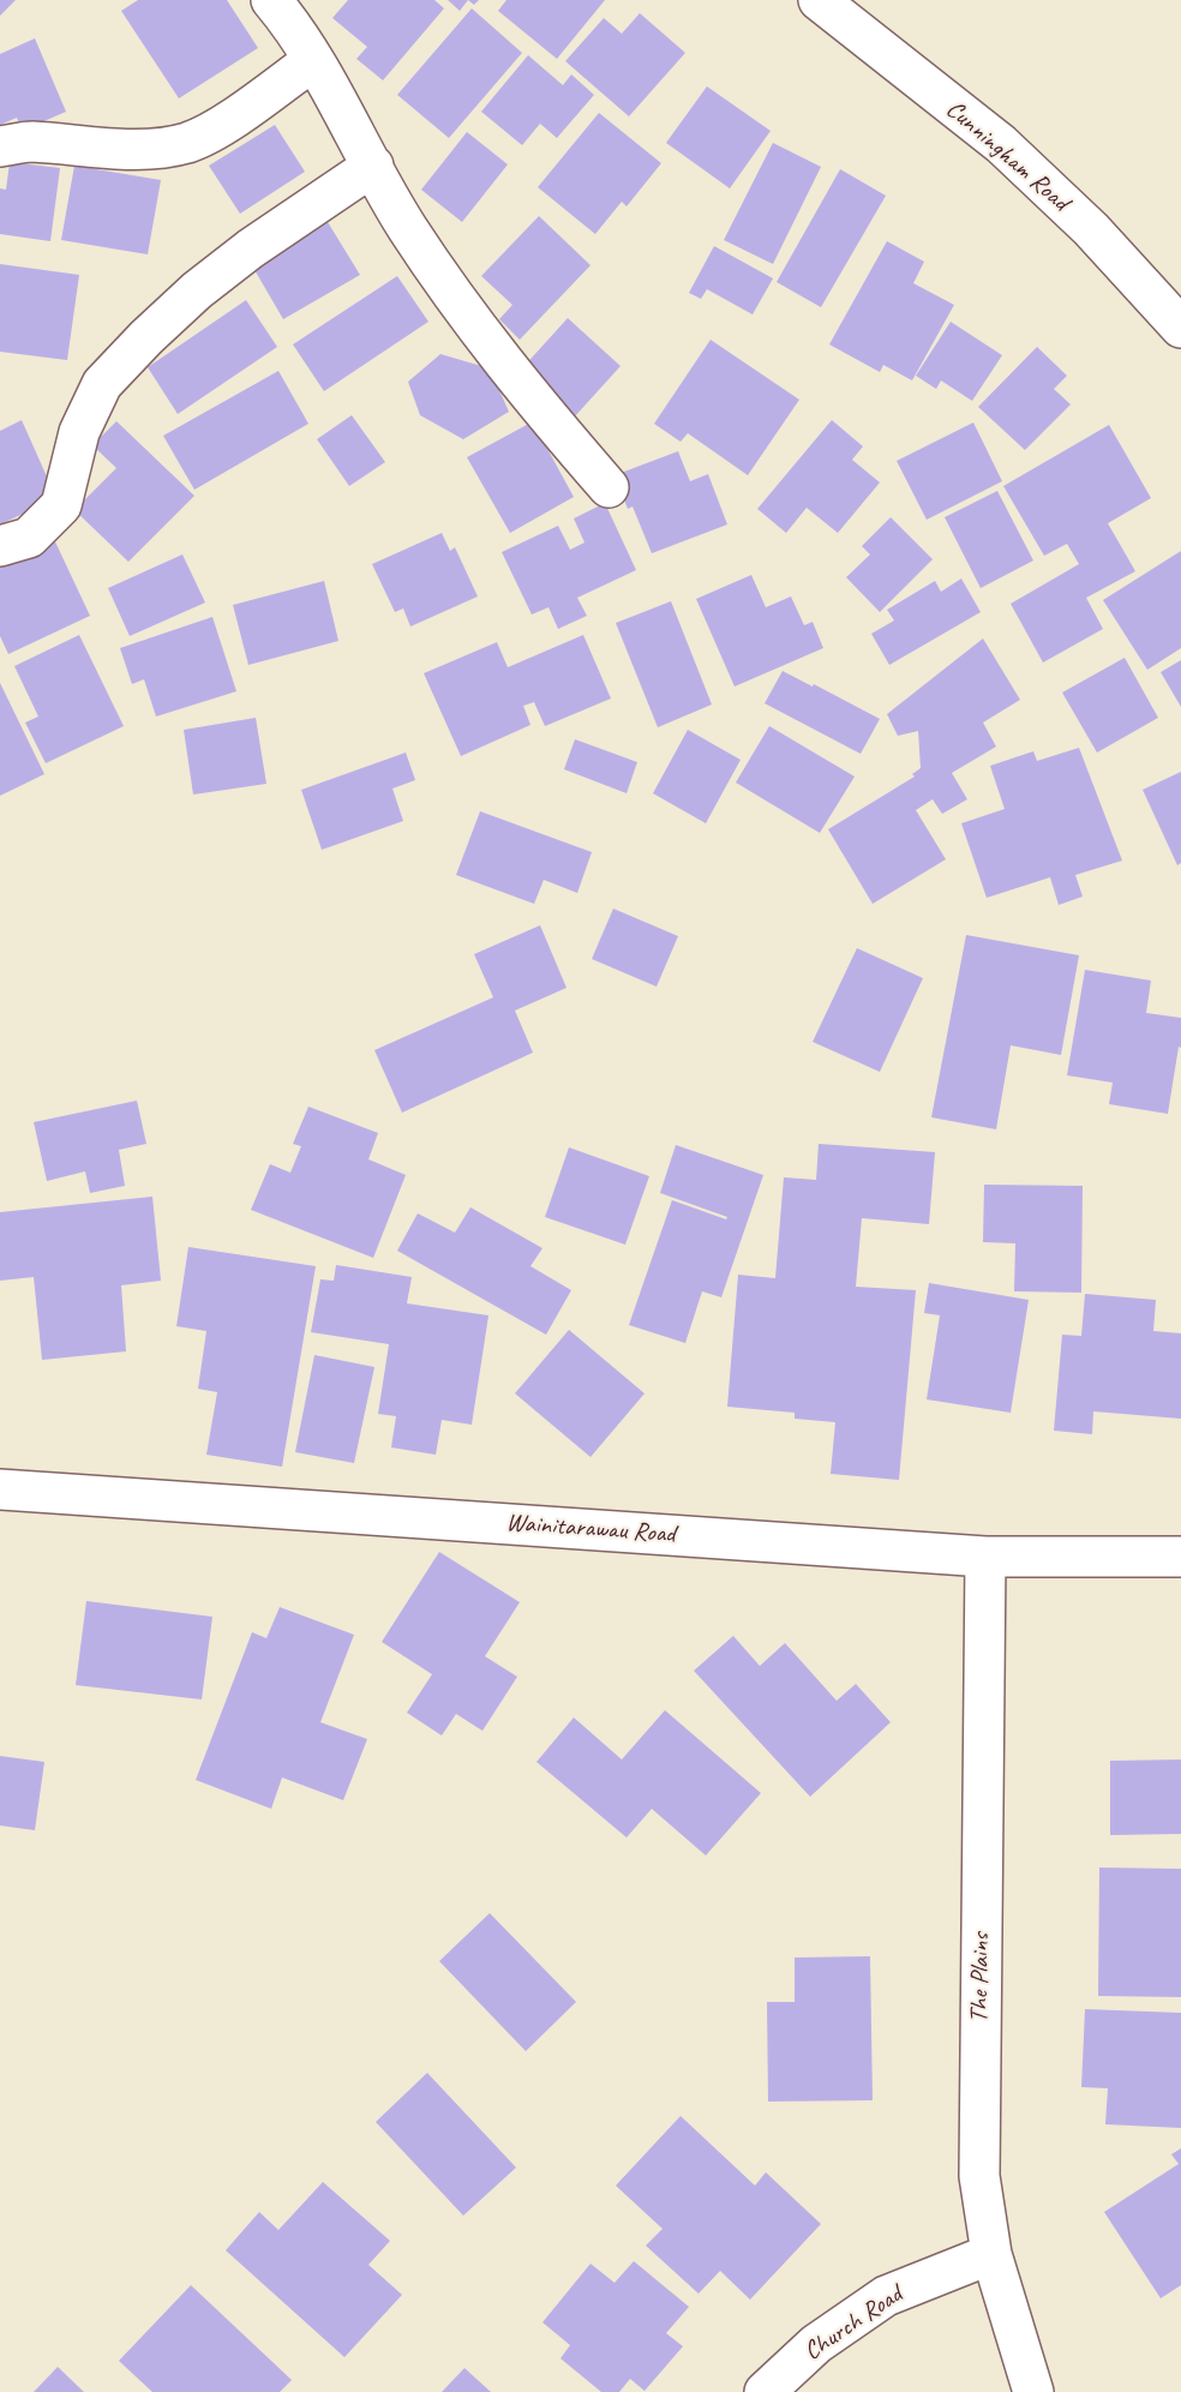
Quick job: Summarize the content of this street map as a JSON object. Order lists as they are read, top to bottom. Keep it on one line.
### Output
{"streets":{"street":["Cunningham Road","Wainitarawau Road","The Plains","Church Road"]},"crossings":[["Wainitarawau Road","The Plains"],["The Plains","Church Road"]]}
